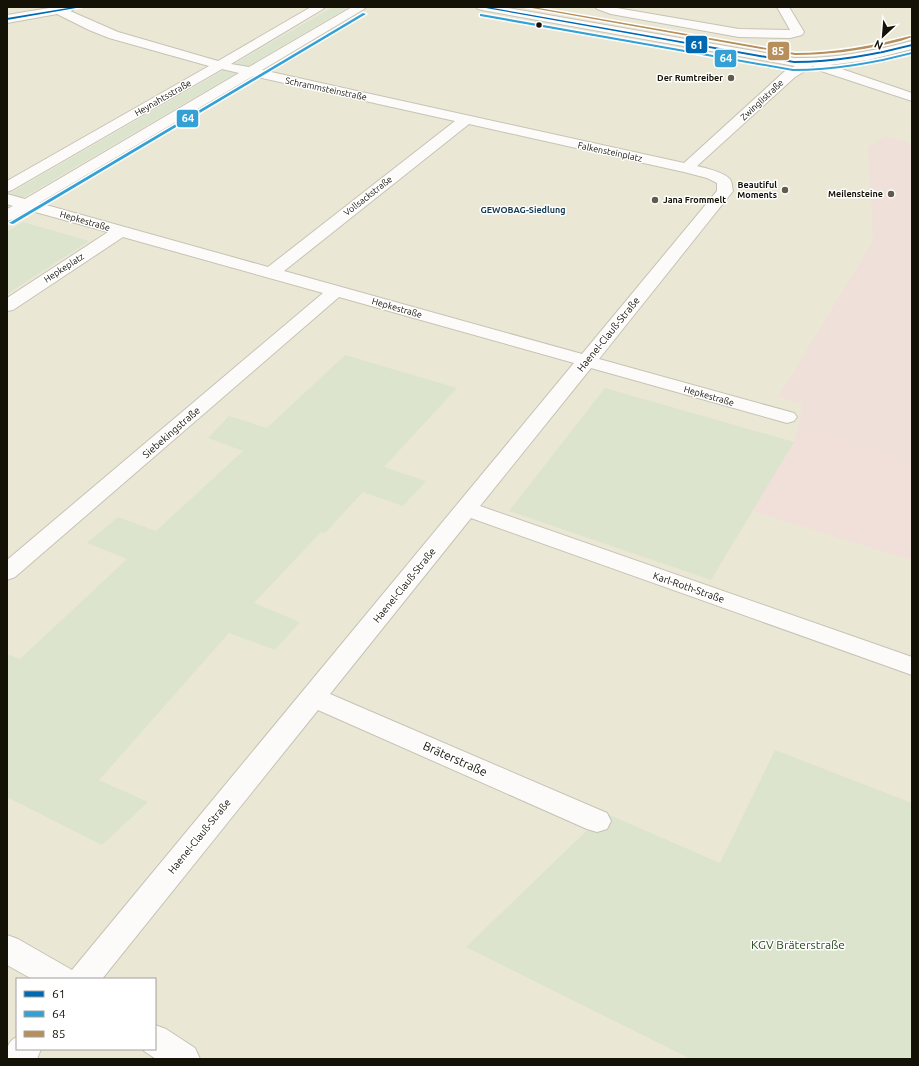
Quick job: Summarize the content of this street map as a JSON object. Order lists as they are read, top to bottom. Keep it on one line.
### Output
{"streets":{"street":["Schrammsteinstraße","Heynahtsstraße","Zwinglistraße","Falkensteinplatz","Vollsackstraße","Hepkestraße","Hepkeplatz","Haenel-Clauß-Straße","Siebekingstraße","Karl-Roth-Straße","Bräterstraße"]},"crossings":[["Schrammsteinstraße","Heynahtsstraße"],["Schrammsteinstraße","Falkensteinplatz"],["Schrammsteinstraße","Vollsackstraße"],["Zwinglistraße","Falkensteinplatz"],["Falkensteinplatz","Haenel-Clauß-Straße"],["Vollsackstraße","Hepkestraße"],["Hepkestraße","Hepkeplatz"],["Hepkestraße","Haenel-Clauß-Straße"],["Hepkestraße","Siebekingstraße"],["Haenel-Clauß-Straße","Karl-Roth-Straße"],["Haenel-Clauß-Straße","Bräterstraße"]],"districts":["GEWOBAG-Siedlung"],"parks":["KGV Bräterstraße"],"places":["Der Rumtreiber","Beautiful Moments","Meilensteine","Jana Frommelt"],"lines":["transit line 61","transit line 85","transit line 64"],"legend":["61","64","85"],"north":"bottom left"}
